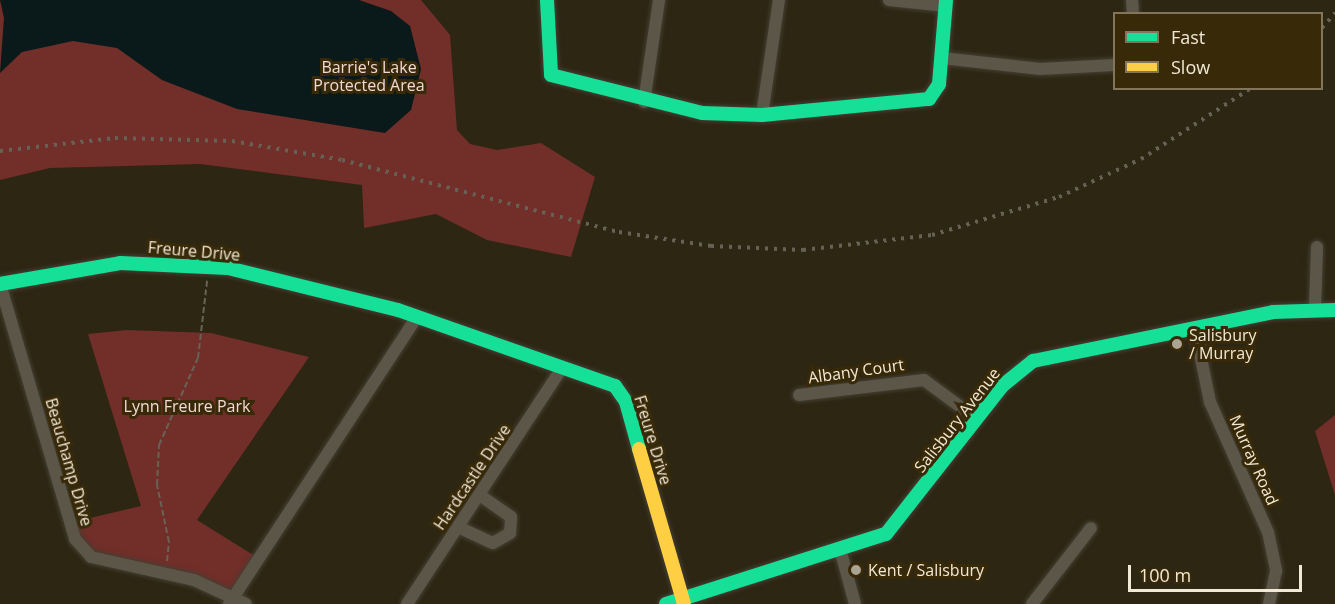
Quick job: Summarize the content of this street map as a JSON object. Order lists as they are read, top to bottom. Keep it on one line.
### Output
{"streets":{"street":["Freure Drive","Albany Court","Salisbury Avenue","Murray Road","Beauchamp Drive","Hardcastle Drive"]},"crossings":[["Freure Drive","Salisbury Avenue"],["Freure Drive","Beauchamp Drive"],["Freure Drive","Hardcastle Drive"],["Albany Court","Salisbury Avenue"],["Salisbury Avenue","Murray Road"]],"parks":["Barrie's Lake Protected Area","Lynn Freure Park"],"places":["Salisbury / Murray","Kent / Salisbury"],"legend":["Fast","Slow"],"scale_bar":"100 m"}
